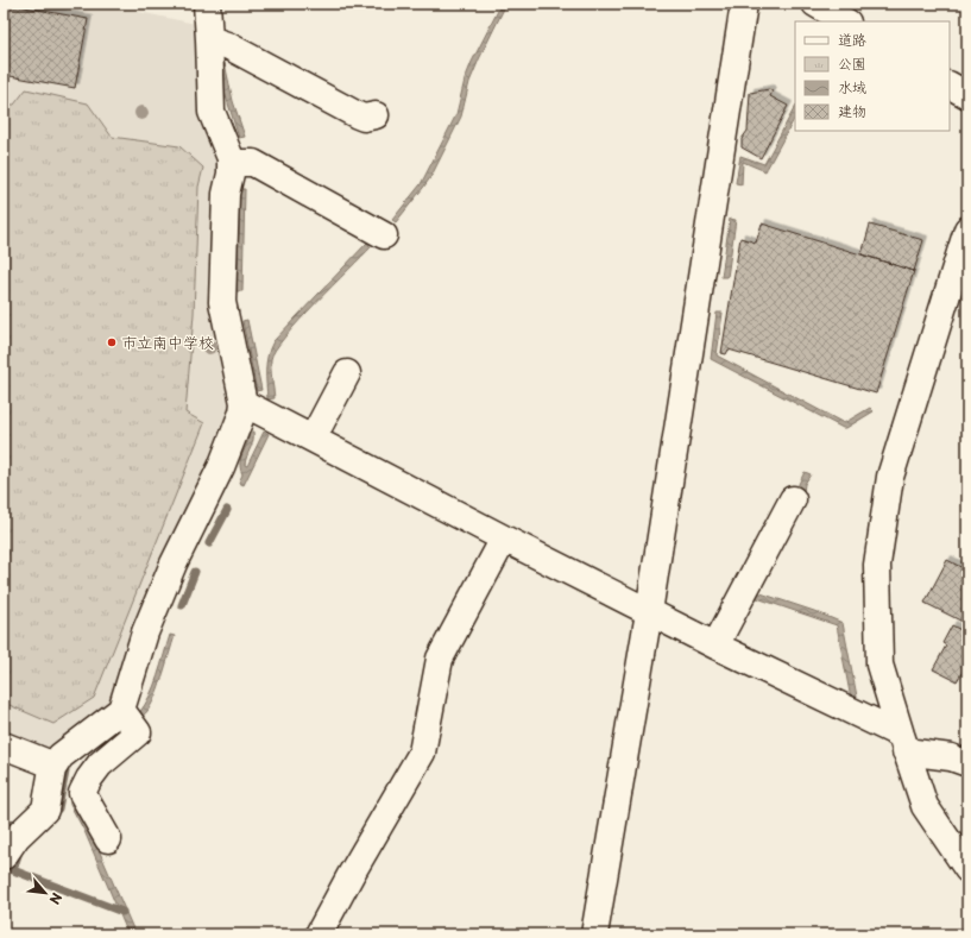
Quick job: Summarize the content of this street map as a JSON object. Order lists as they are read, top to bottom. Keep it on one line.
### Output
{"places":["市立南中学校"],"legend":["道路","公園","水域","建物"],"north":"bottom right"}
